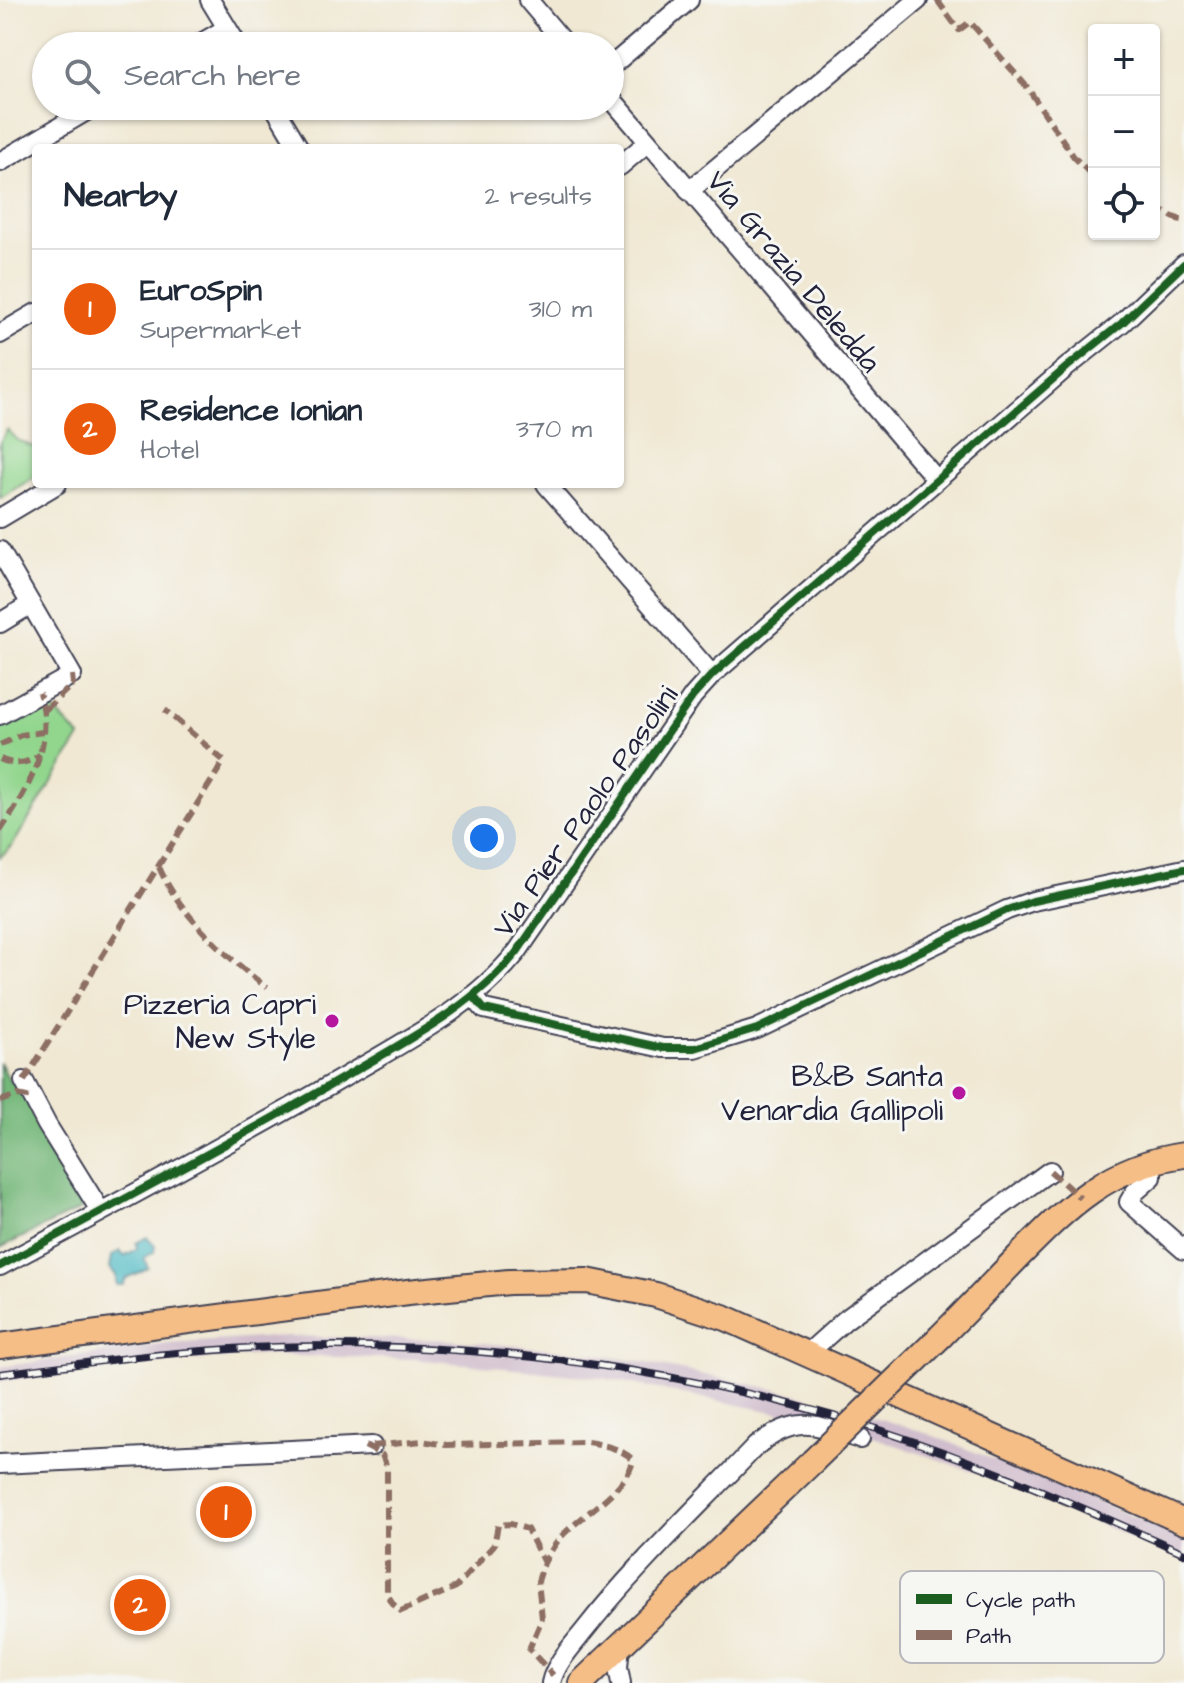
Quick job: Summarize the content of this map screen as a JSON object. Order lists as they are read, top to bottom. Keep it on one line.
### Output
{"streets":{"street":["Via Grazia Deledda","Via Pier Paolo Pasolini"]},"crossings":[["Via Grazia Deledda","Via Pier Paolo Pasolini"]],"places":["Pizzeria Capri New Style","B&B Santa Venardia Gallipoli"],"legend":["Cycle path","Path"],"page":{"map_buttons":["+","−"],"search":"Search here","heading":["Nearby","2 results"],"list":[{"mark":"1","name":"EuroSpin","note":"Supermarket","value":"310 m"},{"mark":"2","name":"Residence Ionian","note":"Hotel","value":"370 m"}],"pins":["1","2"]}}
